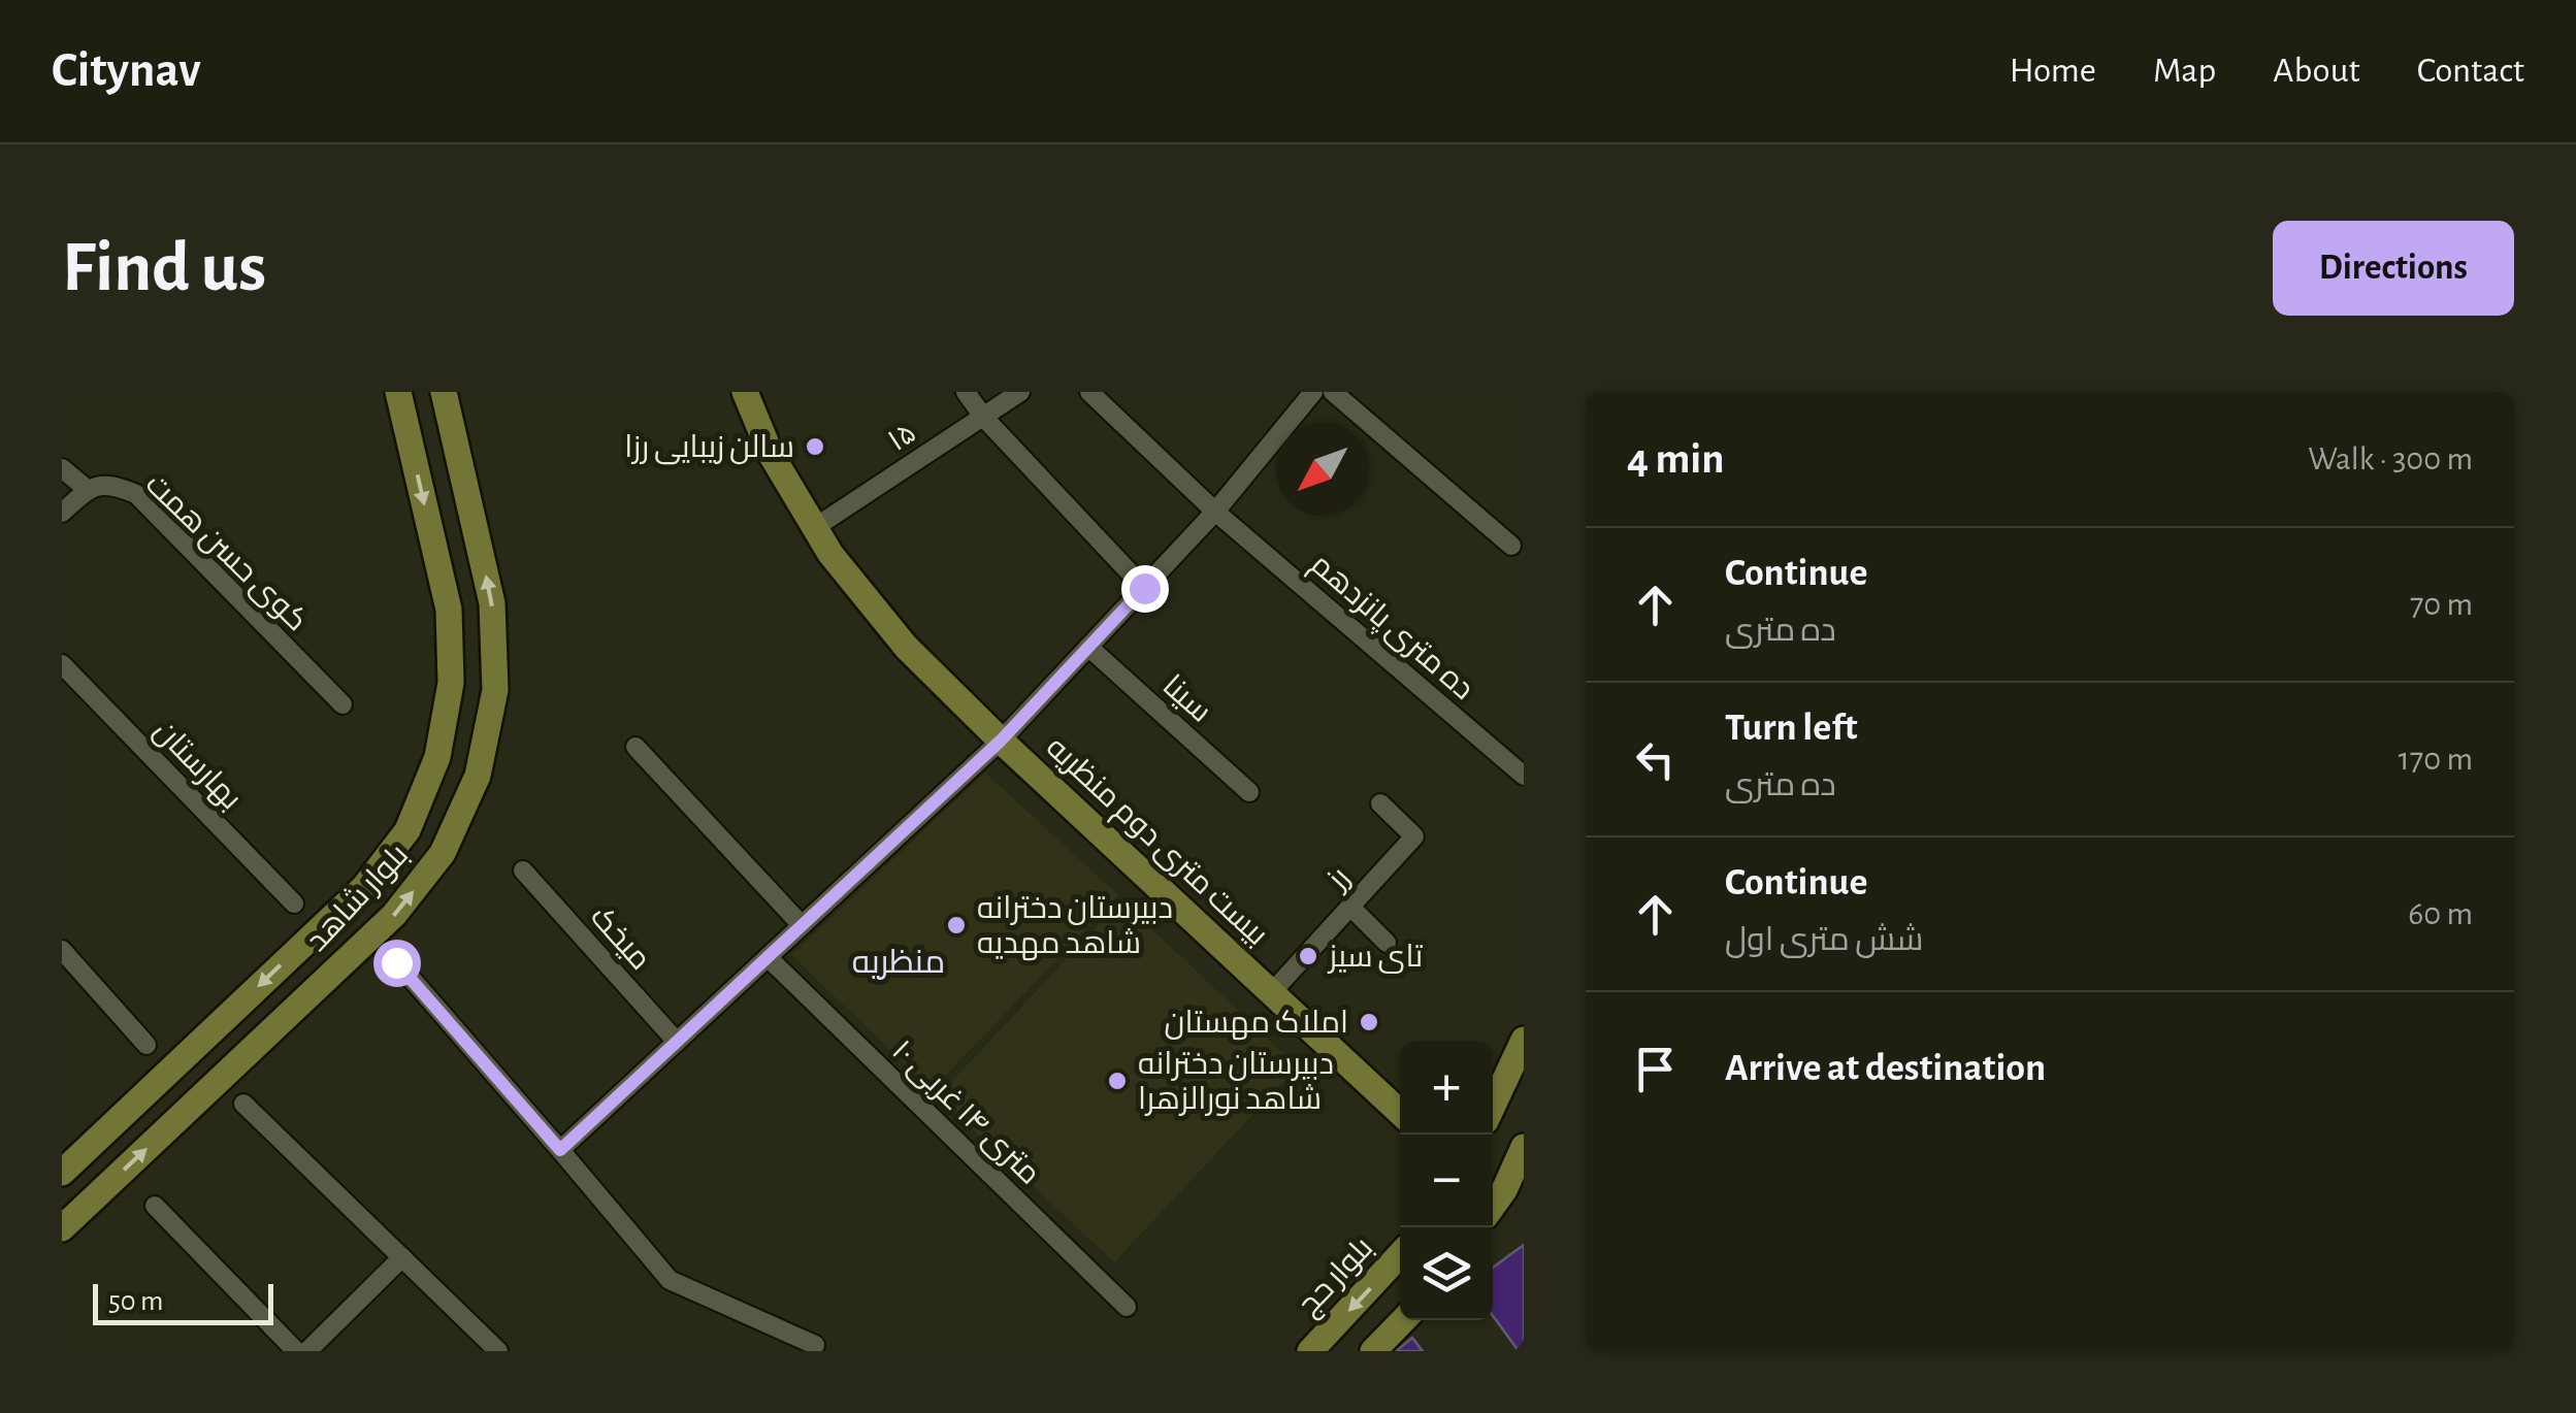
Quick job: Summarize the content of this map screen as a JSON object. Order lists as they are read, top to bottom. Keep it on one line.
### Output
{"streets":{"main road":["بیست متری دوم منظریه","بلوار شاهد","بلوار حج"],"street":["۱۵","کوی حسن همت","ده متری پانزدهم","سینا","بهارستان","رز","میخک","۱۰ متری ۱۴ غربی"]},"crossings":[["۱۵","بیست متری دوم منظریه"],["بیست متری دوم منظریه","رز"]],"districts":["منظریه"],"places":["سالن زیبایی رزا","دبیرستان دخترانه شاهد مهدیه","تای سیز","املاک مهستان","دبیرستان دخترانه شاهد نورالزهرا"],"scale_bar":"50 m","north":"bottom left","page":{"header":"Citynav","nav":["Home","Map","About","Contact"],"buttons":"Directions","title":"Find us","heading":["4 min","Walk · 300 m"],"list":[["Continue","ده متری","70 m"],["Turn left","ده متری","170 m"],["Continue","شش متری اول","60 m"],"Arrive at destination"],"map_buttons":["+","−"],"scale":"50 m"}}
